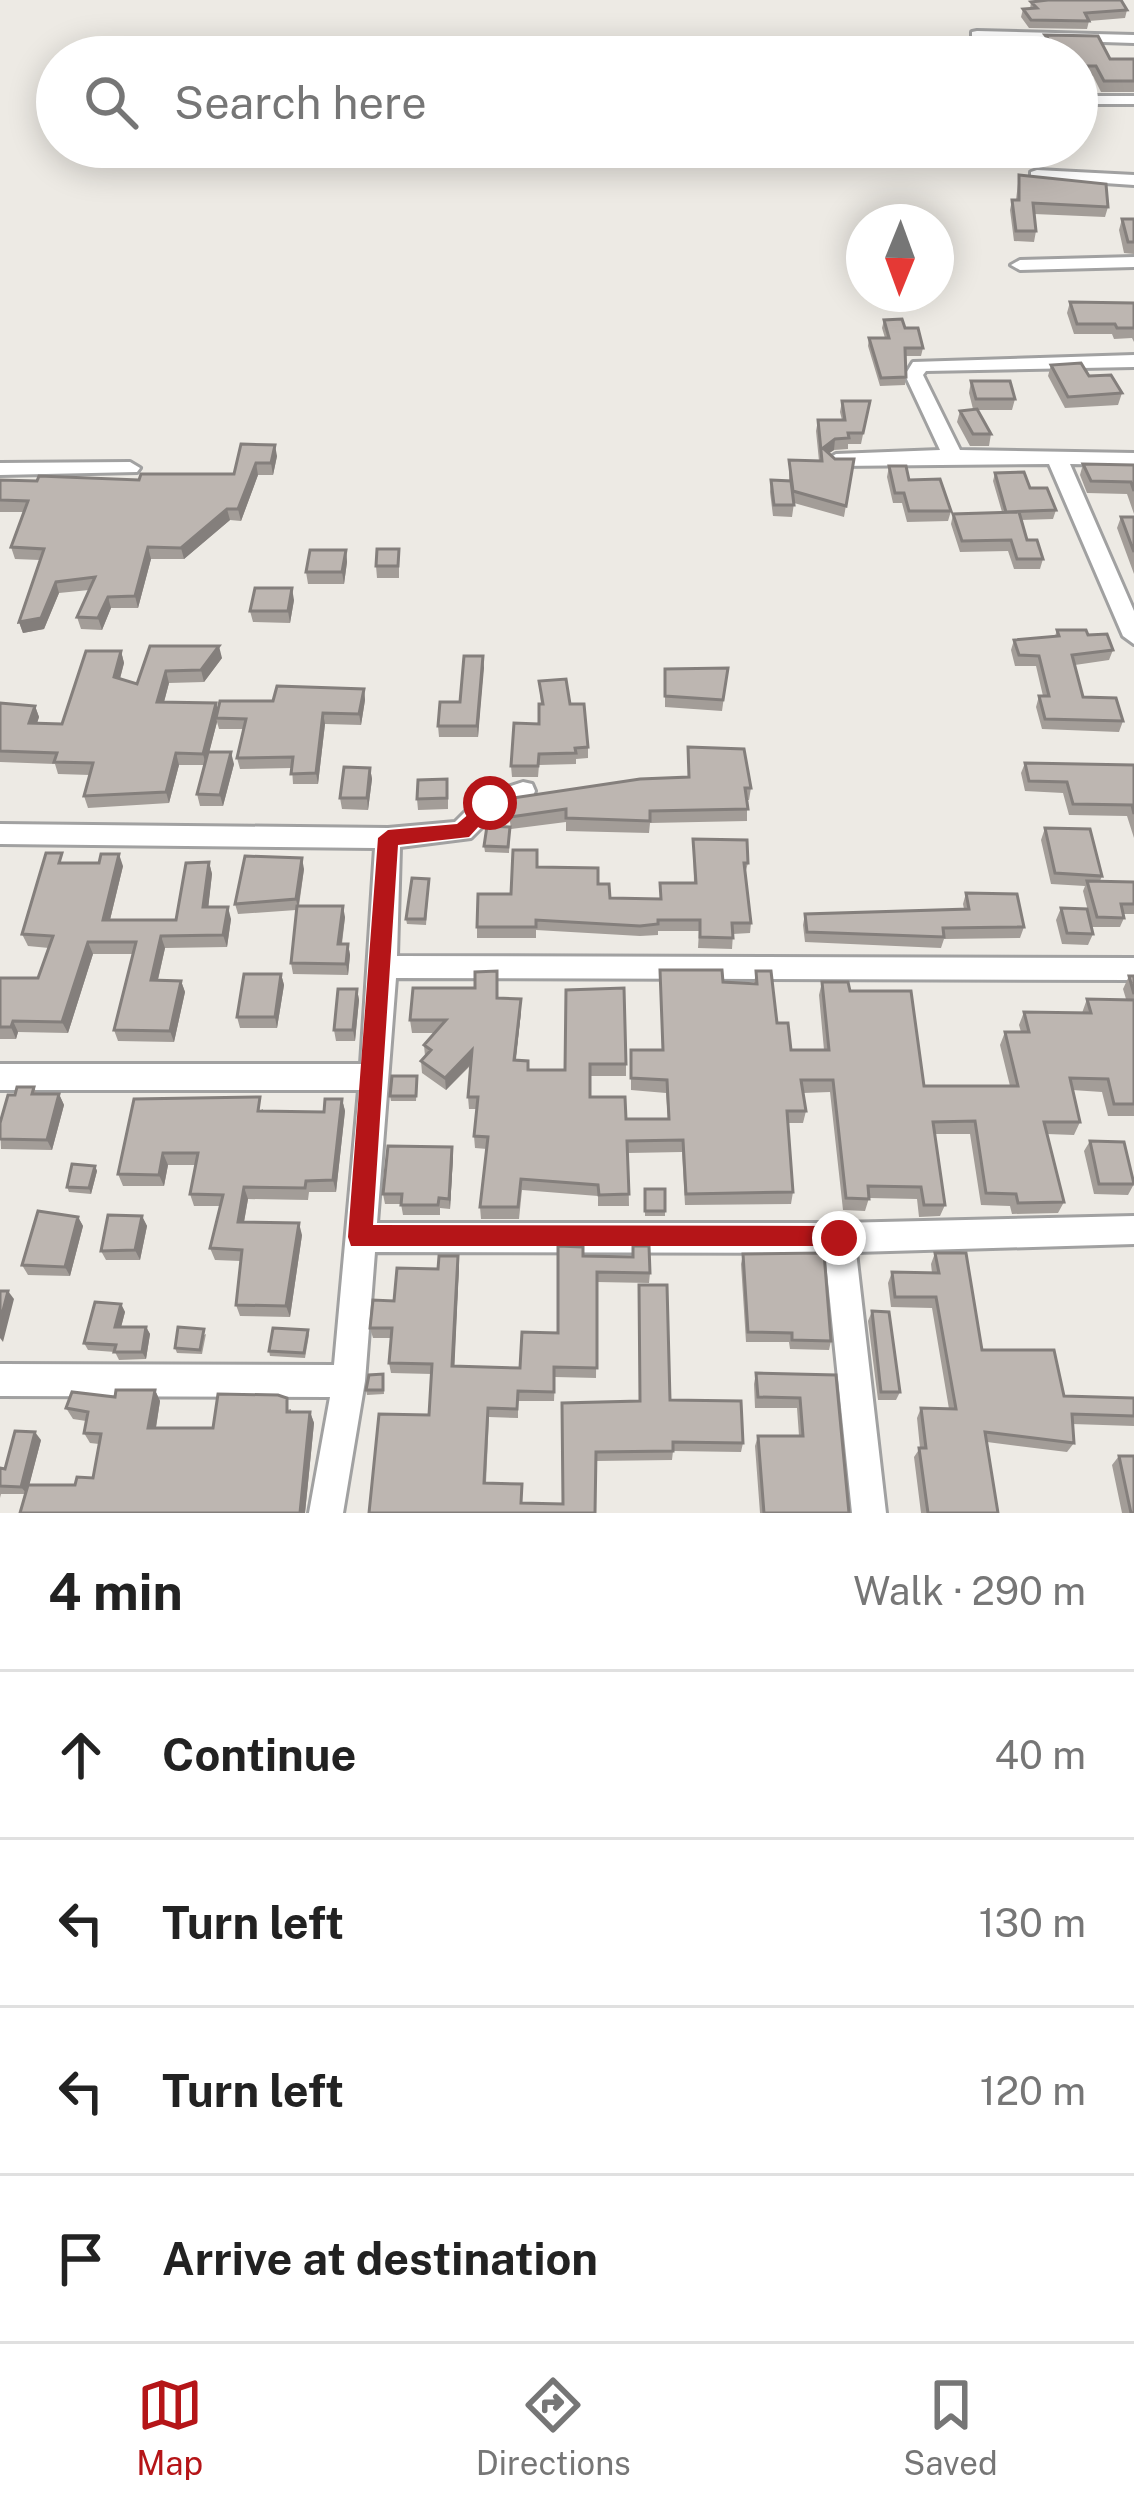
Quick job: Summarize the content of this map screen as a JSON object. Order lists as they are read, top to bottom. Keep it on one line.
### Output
{"north":"bottom","page":{"search":"Search here","heading":["4 min","Walk · 290 m"],"list":[["Continue","40 m"],["Turn left","130 m"],["Turn left","120 m"],"Arrive at destination"],"nav":["Map","Directions","Saved"]}}
